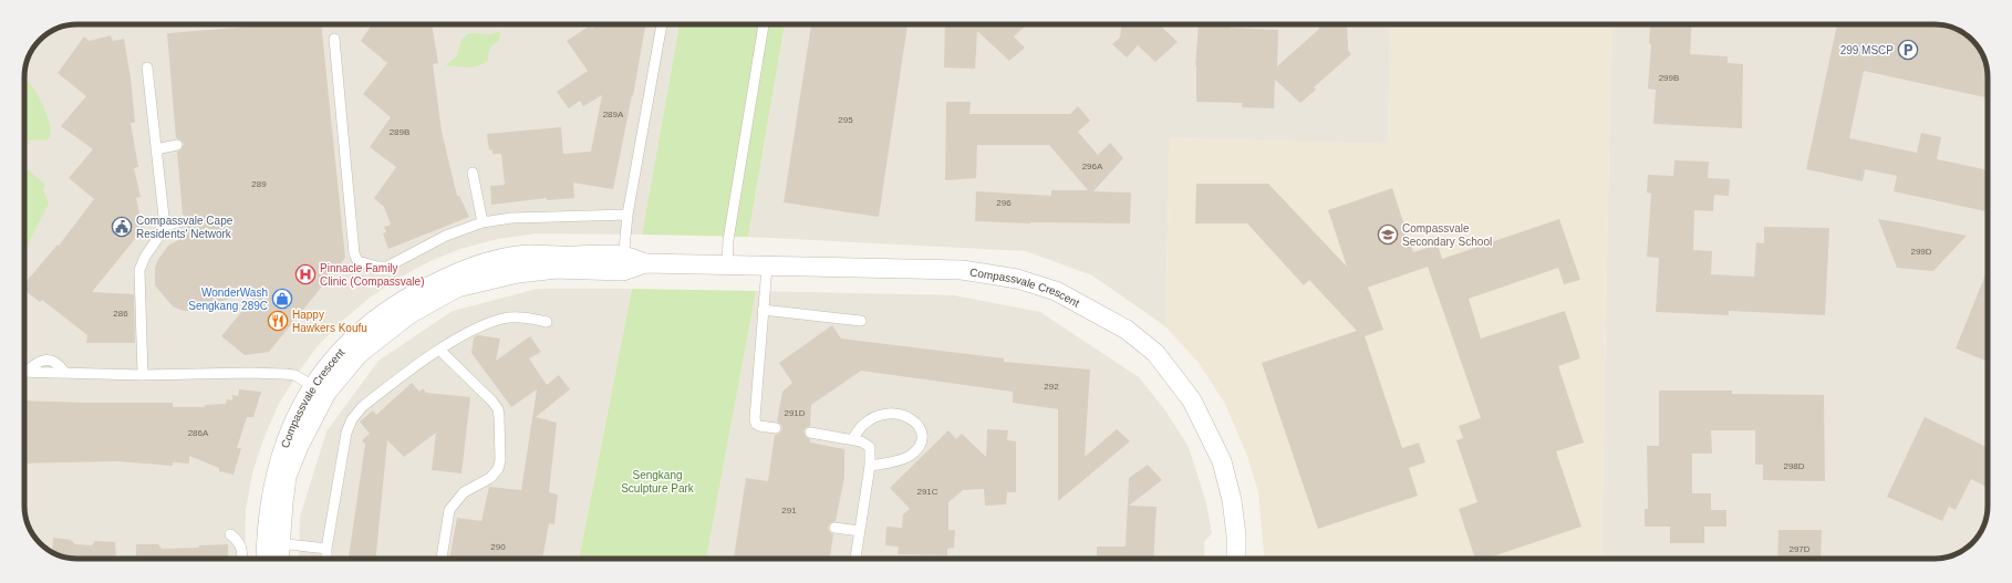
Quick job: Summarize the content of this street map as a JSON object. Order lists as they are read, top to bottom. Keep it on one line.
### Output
{"streets":{"street":["Compassvale Crescent"]},"parks":["Sengkang Sculpture Park"],"places":{"parking":["299 MSCP"],"public building":["Compassvale Cape Residents' Network"],"school or university":["Compassvale Secondary School"],"hospital":["Pinnacle Family Clinic (Compassvale)"],"shop":["WonderWash Sengkang 289C"],"restaurant":["Happy Hawkers Koufu"]},"house_numbers":["299B","289A","295","289B","296A","289","296","299D","286","292","291D","286A","298D","291C","291","290","297D"]}
